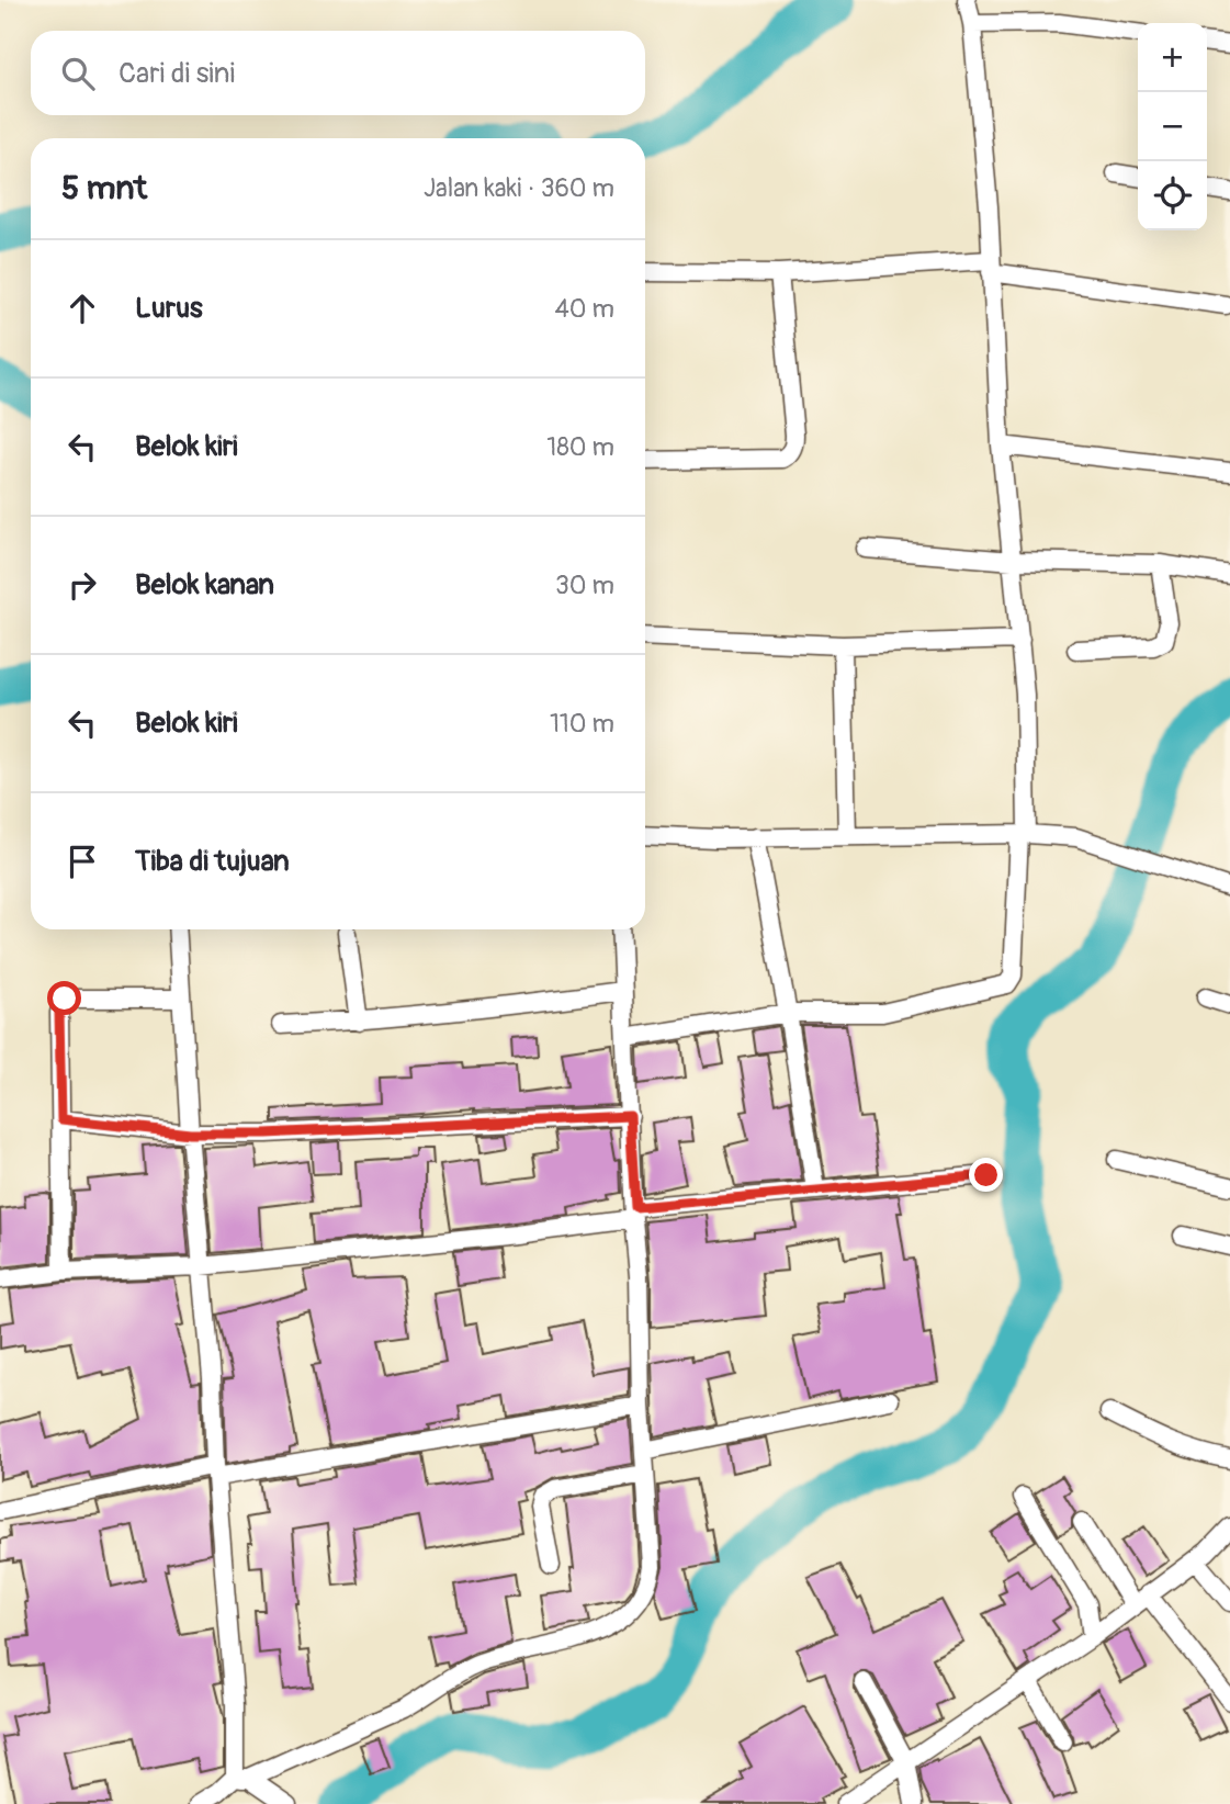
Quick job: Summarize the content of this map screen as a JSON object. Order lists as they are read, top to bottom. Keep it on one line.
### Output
{"page":{"map_buttons":["+","−"],"search":"Cari di sini","heading":["5 mnt","Jalan kaki · 360 m"],"list":[["Lurus","40 m"],["Belok kiri","180 m"],["Belok kanan","30 m"],["Belok kiri","110 m"],"Tiba di tujuan"]}}
